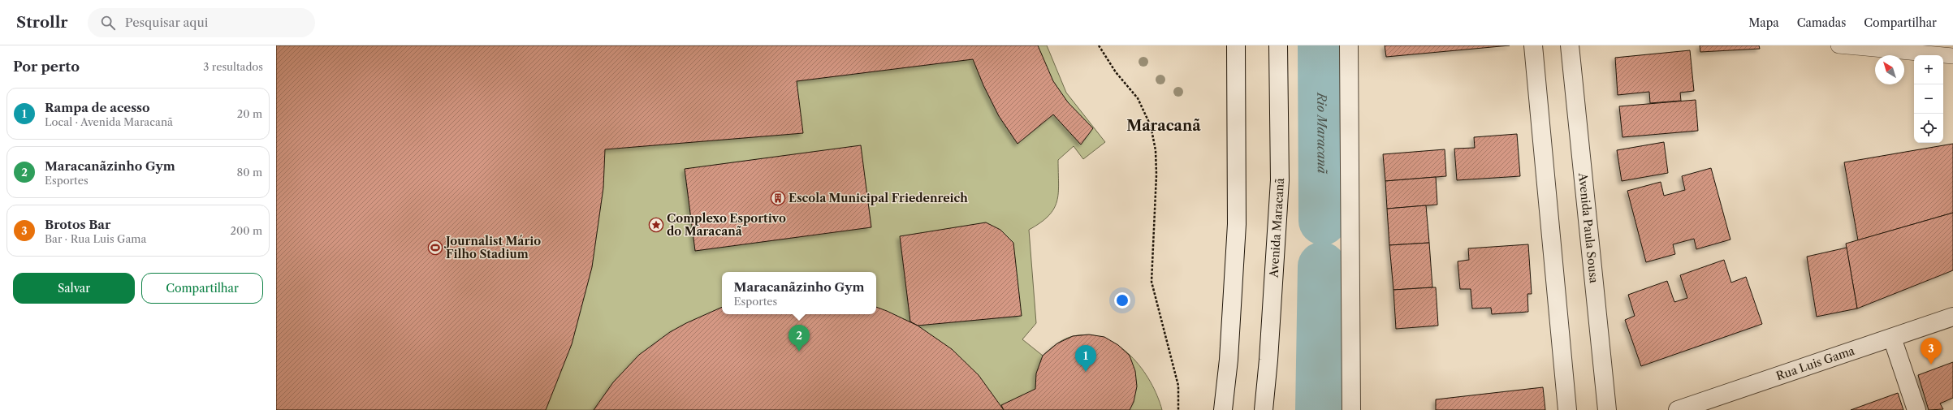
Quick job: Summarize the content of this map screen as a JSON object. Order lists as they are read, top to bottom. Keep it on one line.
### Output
{"streets":{"street":["Avenida Paula Sousa","Avenida Maracanã","Rua Luis Gama"]},"districts":["Maracanã"],"water":["Rio Maracanã"],"places":{"building":["Escola Municipal Friedenreich"],"place":["Complexo Esportivo do Maracanã"],"sports":["Journalist Mário Filho Stadium"]},"north":"top left","page":{"header":"Strollr","search":"Pesquisar aqui","nav":["Mapa","Camadas","Compartilhar"],"heading":["Por perto","3 resultados"],"map_buttons":["+","−"],"list":[{"mark":"1","name":"Rampa de acesso","note":"Local · Avenida Maracanã","value":"20 m"},{"mark":"2","name":"Maracanãzinho Gym","note":"Esportes","value":"80 m"},{"mark":"3","name":"Brotos Bar","note":"Bar · Rua Luis Gama","value":"200 m"}],"buttons":["Salvar","Compartilhar"],"popup":["Maracanãzinho Gym","Esportes"],"pins":["2","3","1"]}}
